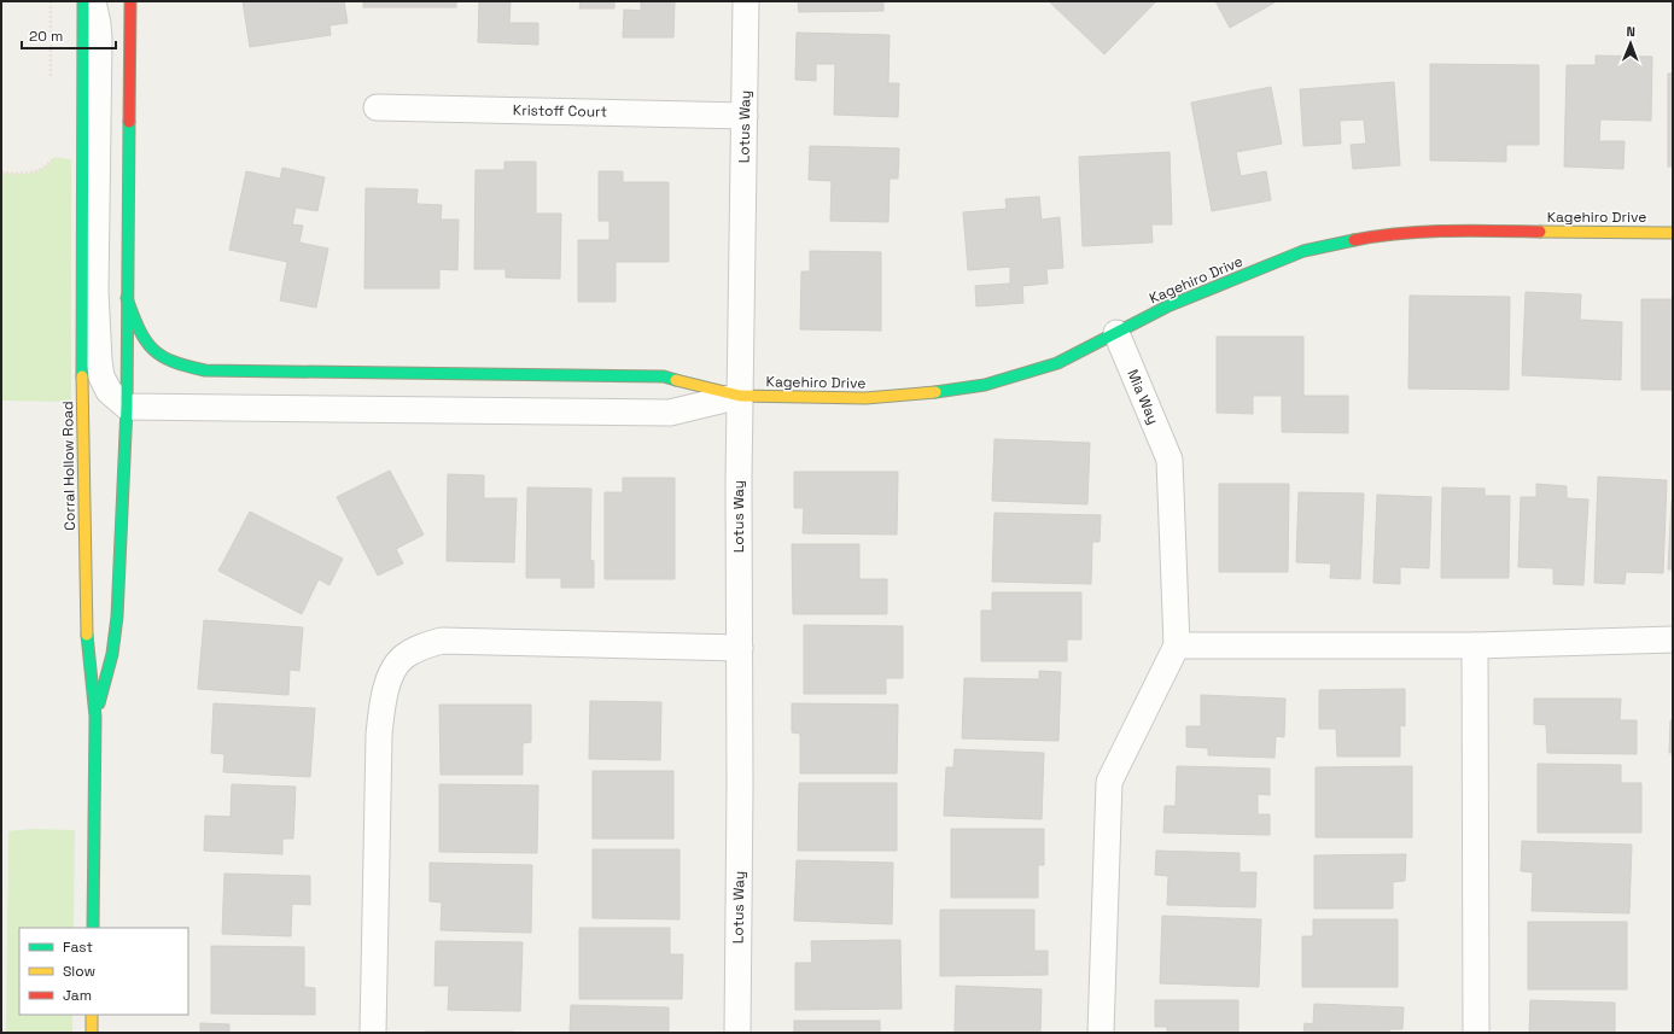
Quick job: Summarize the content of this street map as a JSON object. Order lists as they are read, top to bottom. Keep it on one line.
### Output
{"streets":{"main road":["Kagehiro Drive","Corral Hollow Road"],"street":["Kristoff Court","Lotus Way","Mia Way"]},"crossings":[["Kristoff Court","Lotus Way"],["Lotus Way","Kagehiro Drive"],["Kagehiro Drive","Mia Way"]],"legend":["Fast","Slow","Jam"],"scale_bar":"20 m","north":"top"}
